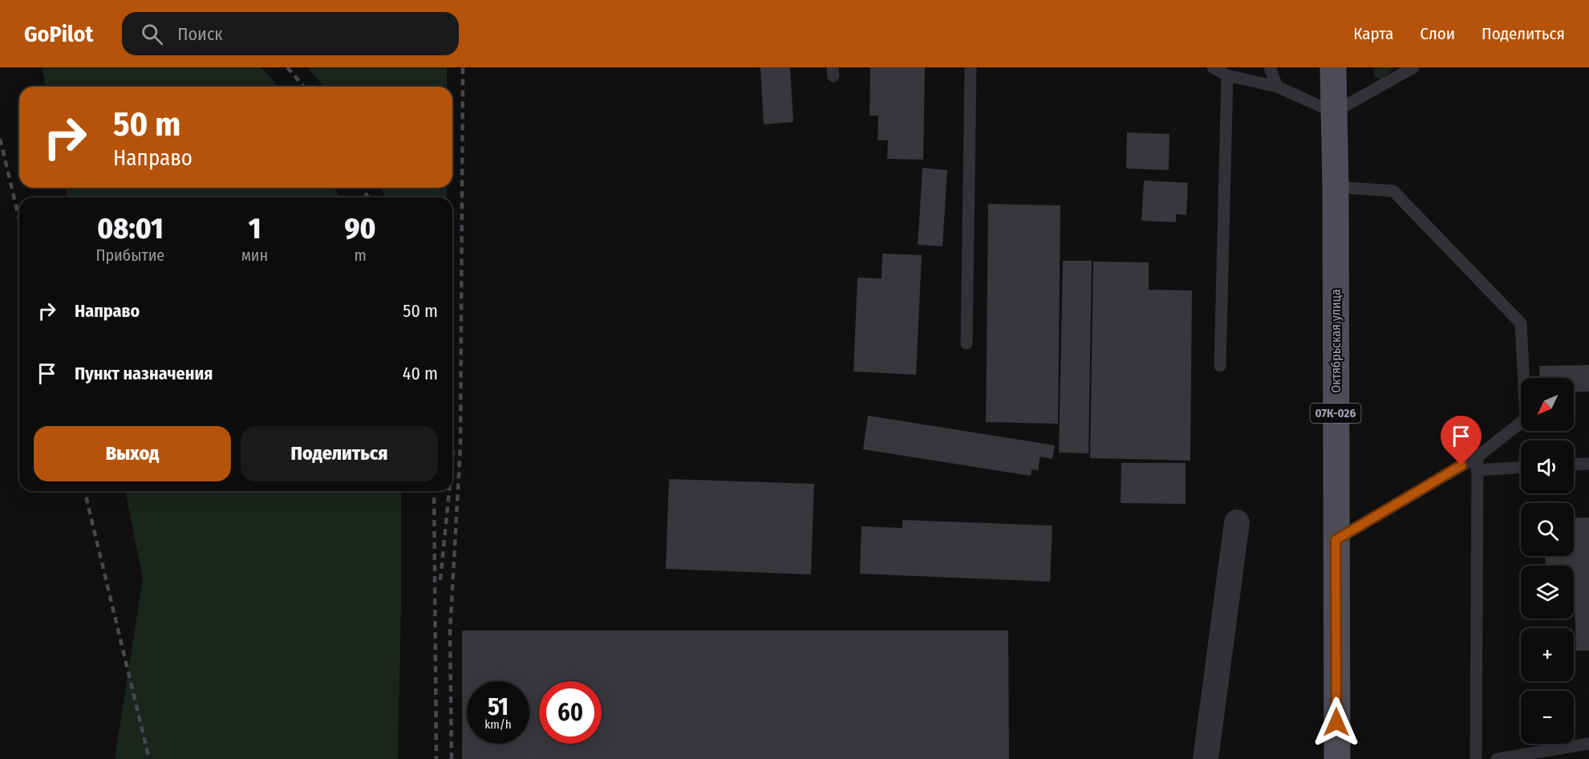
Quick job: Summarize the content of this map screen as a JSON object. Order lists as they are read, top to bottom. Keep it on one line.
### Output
{"streets":{"main road":["Октябрьская улица","07К-026"]},"north":"bottom left","page":{"header":"GoPilot","search":"Поиск","nav":["Карта","Слои","Поделиться"],"turn":["50 m","Направо"],"eta":["08:01","Прибытие","1","мин","90","m"],"list":[{"name":"Направо","value":"50 m"},{"name":"Пункт назначения","value":"40 m"}],"map_buttons":["+","−"],"buttons":["Выход","Поделиться"],"speed":"51 km/h","limit":"60"}}
